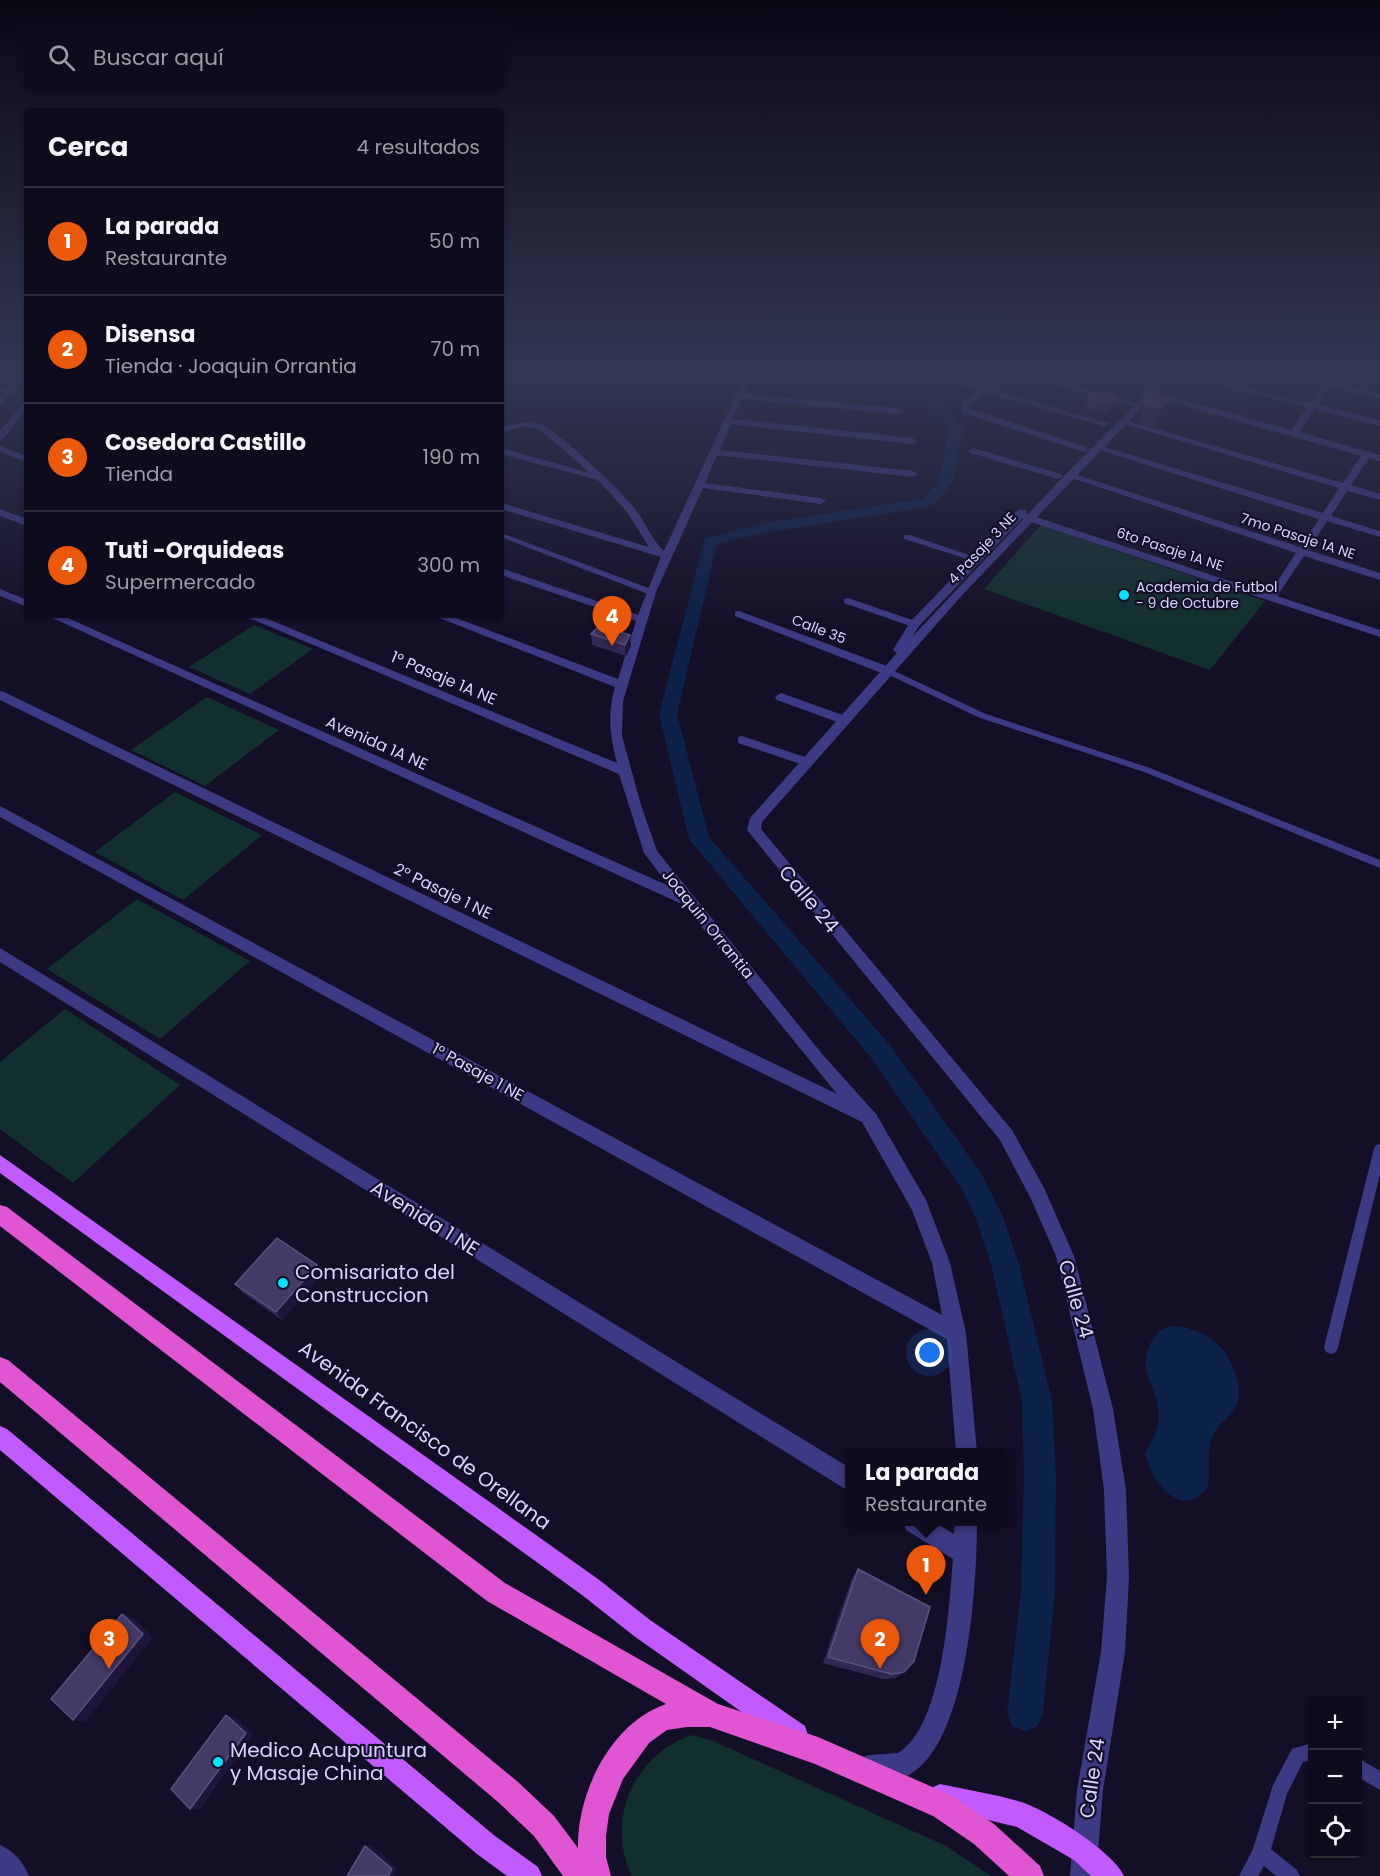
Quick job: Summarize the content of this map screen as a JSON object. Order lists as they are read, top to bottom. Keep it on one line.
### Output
{"streets":{"highway":["Avenida Francisco de Orellana"],"street":["7mo Pasaje 1A NE","4 Pasaje 3 NE","6to Pasaje 1A NE","Calle 35","1° Pasaje 1A NE","Avenida 1A NE","2° Pasaje 1 NE","Calle 24","Joaquin Orrantia","1° Pasaje 1 NE","Avenida 1 NE"]},"crossings":[["7mo Pasaje 1A NE","4 Pasaje 3 NE"],["4 Pasaje 3 NE","6to Pasaje 1A NE"],["4 Pasaje 3 NE","Calle 35"],["4 Pasaje 3 NE","Calle 24"],["1° Pasaje 1A NE","Joaquin Orrantia"],["Avenida 1A NE","Joaquin Orrantia"],["2° Pasaje 1 NE","Joaquin Orrantia"],["Calle 24","Avenida Francisco de Orellana"],["Joaquin Orrantia","1° Pasaje 1 NE"]],"places":["Academia de Futbol - 9 de Octubre","Comisariato del Construccion","Medico Acupuntura y Masaje China"],"page":{"search":"Buscar aquí","heading":["Cerca","4 resultados"],"list":[{"mark":"1","name":"La parada","note":"Restaurante","value":"50 m"},{"mark":"2","name":"Disensa","note":"Tienda · Joaquin Orrantia","value":"70 m"},{"mark":"3","name":"Cosedora Castillo","note":"Tienda","value":"190 m"},{"mark":"4","name":"Tuti -Orquideas","note":"Supermercado","value":"300 m"}],"pins":["4","1","2","3"],"popup":["La parada","Restaurante"],"map_buttons":["+","−"]}}
